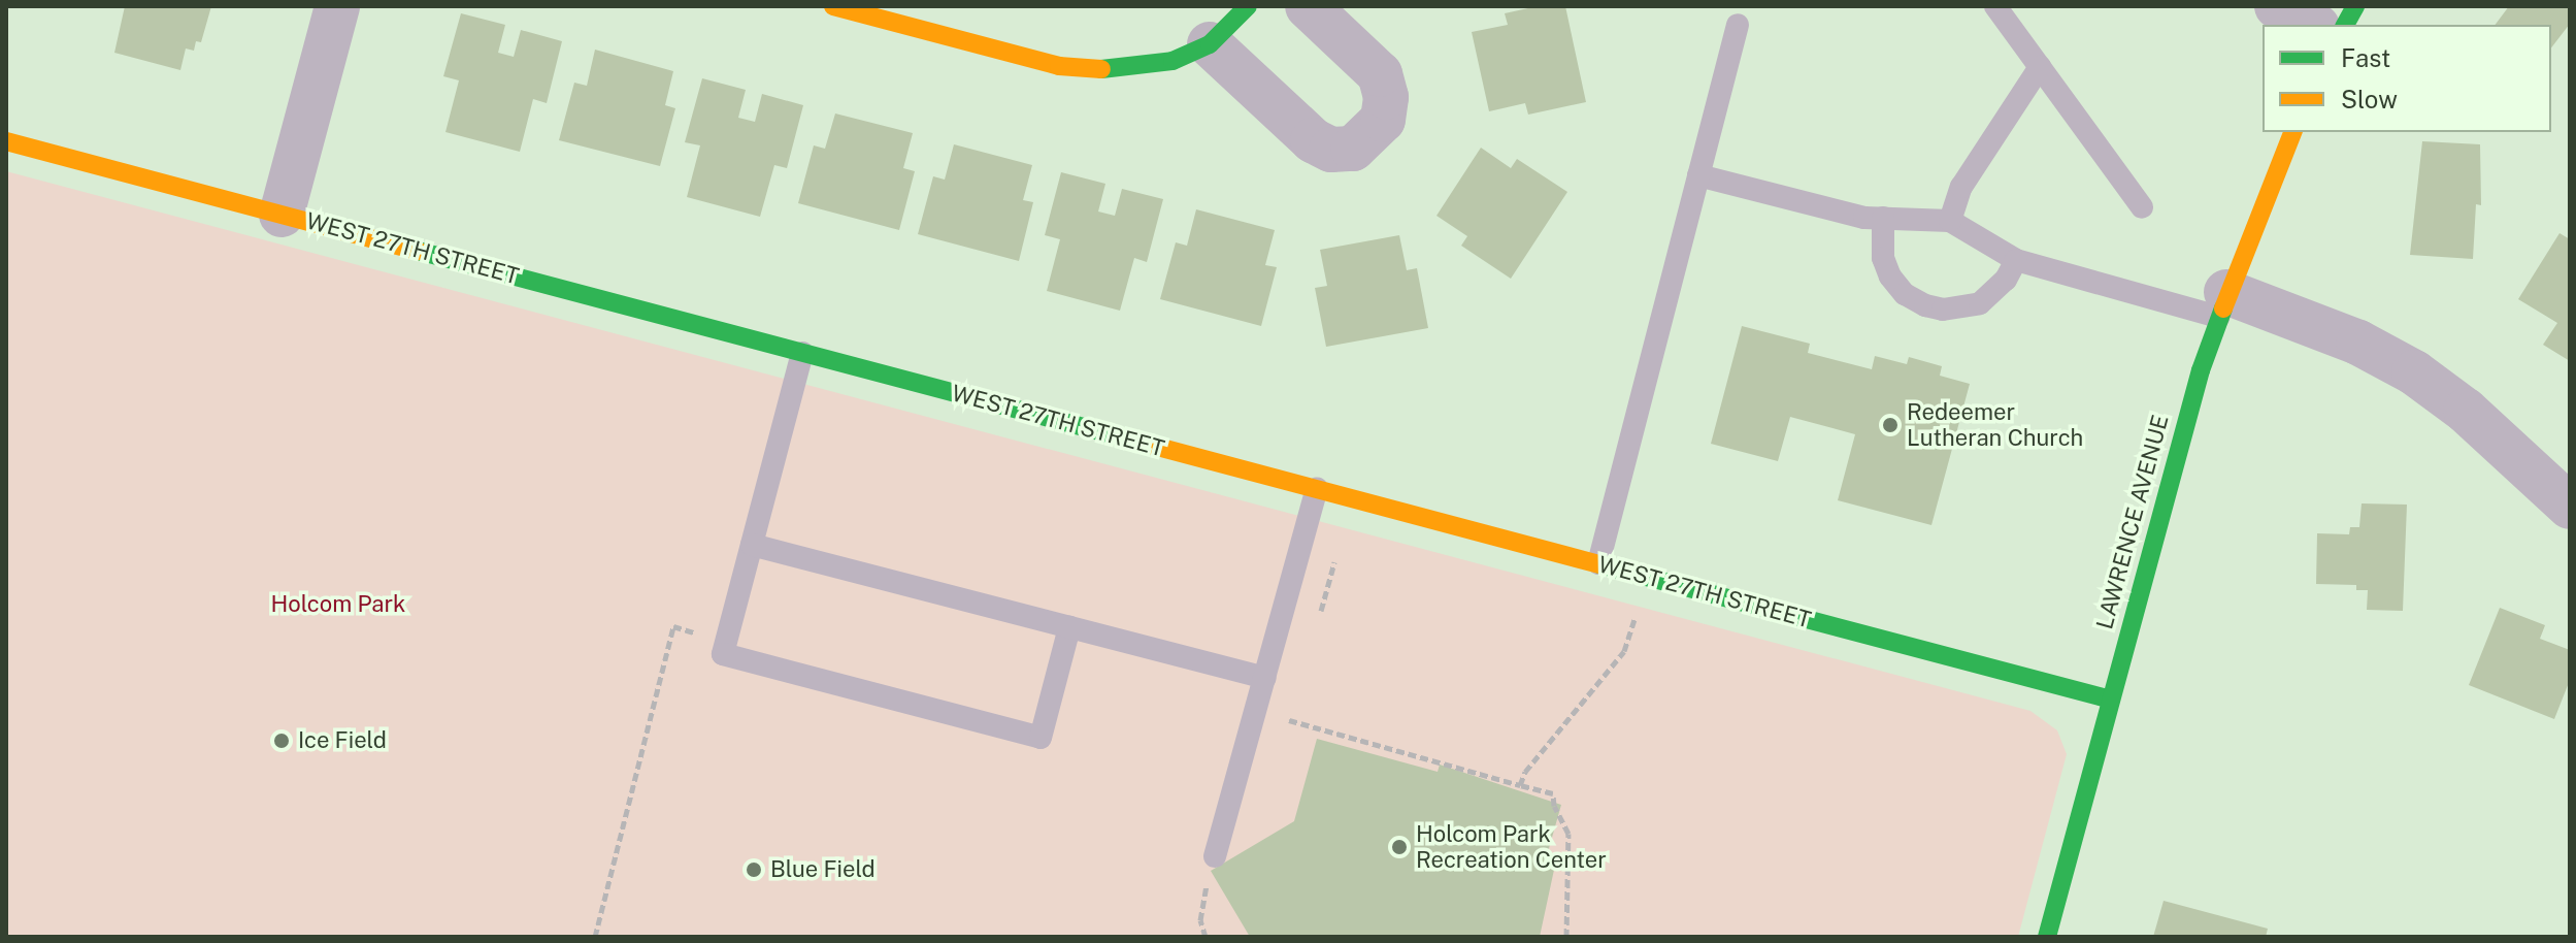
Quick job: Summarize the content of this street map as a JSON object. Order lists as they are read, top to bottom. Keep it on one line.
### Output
{"streets":{"street":["WEST 27TH STREET","LAWRENCE AVENUE"]},"crossings":[["WEST 27TH STREET","LAWRENCE AVENUE"]],"parks":["Holcom Park"],"places":["Redeemer Lutheran Church","Ice Field","Holcom Park Recreation Center","Blue Field"],"legend":["Fast","Slow"]}
